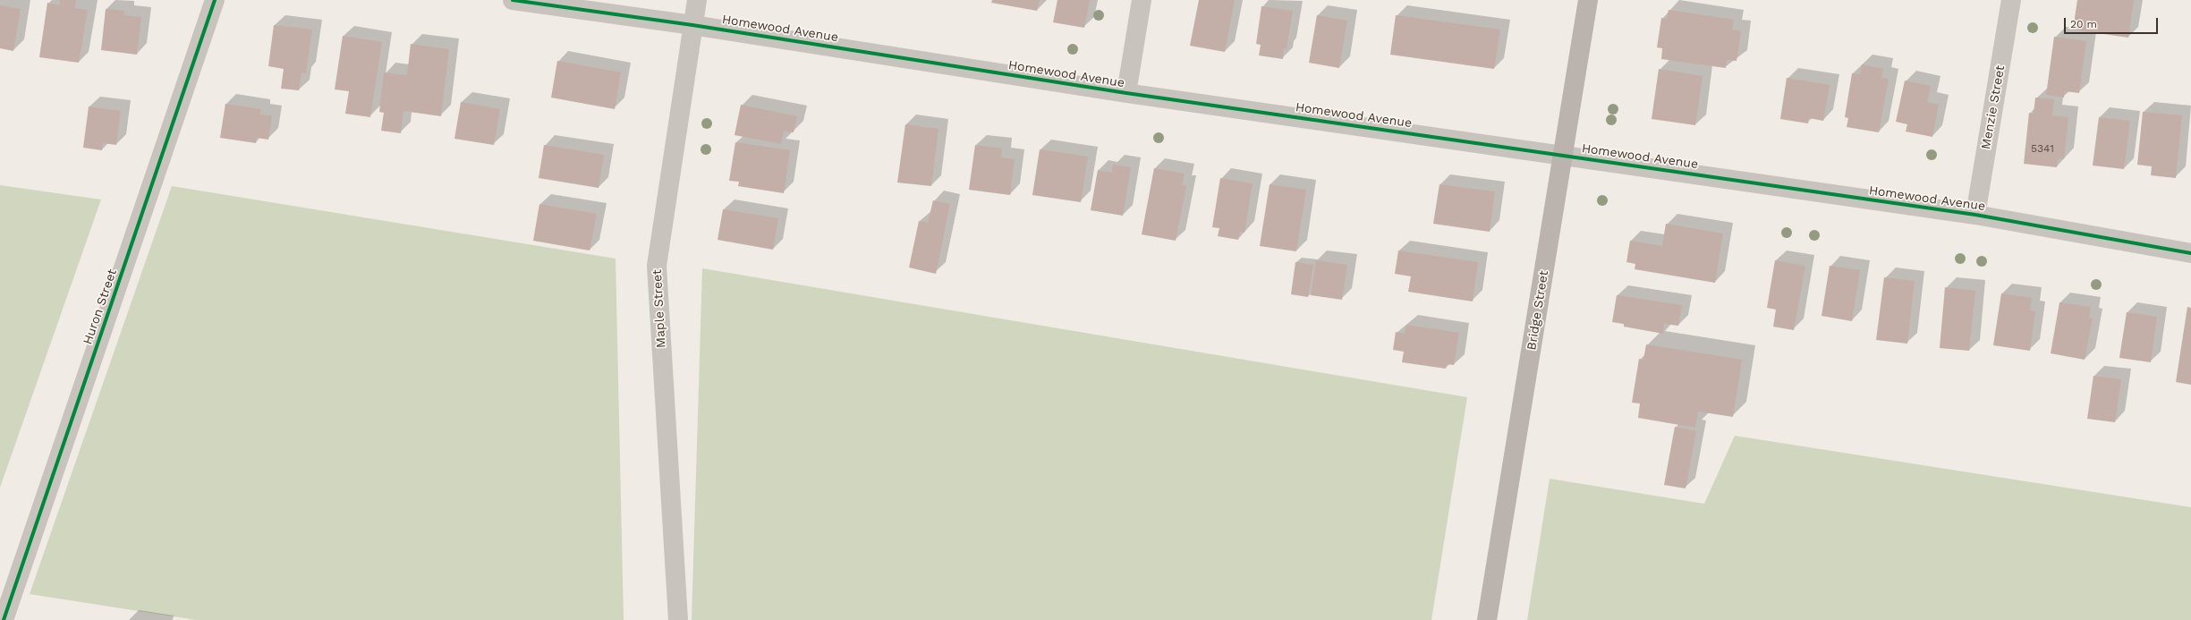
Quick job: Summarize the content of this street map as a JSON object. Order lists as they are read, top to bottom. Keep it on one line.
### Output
{"streets":{"main road":["Bridge Street"],"street":["Homewood Avenue","Menzie Street","Huron Street","Maple Street"]},"crossings":[["Homewood Avenue","Menzie Street"],["Homewood Avenue","Maple Street"],["Homewood Avenue","Bridge Street"]],"house_numbers":["5341"],"scale_bar":"20 m"}
